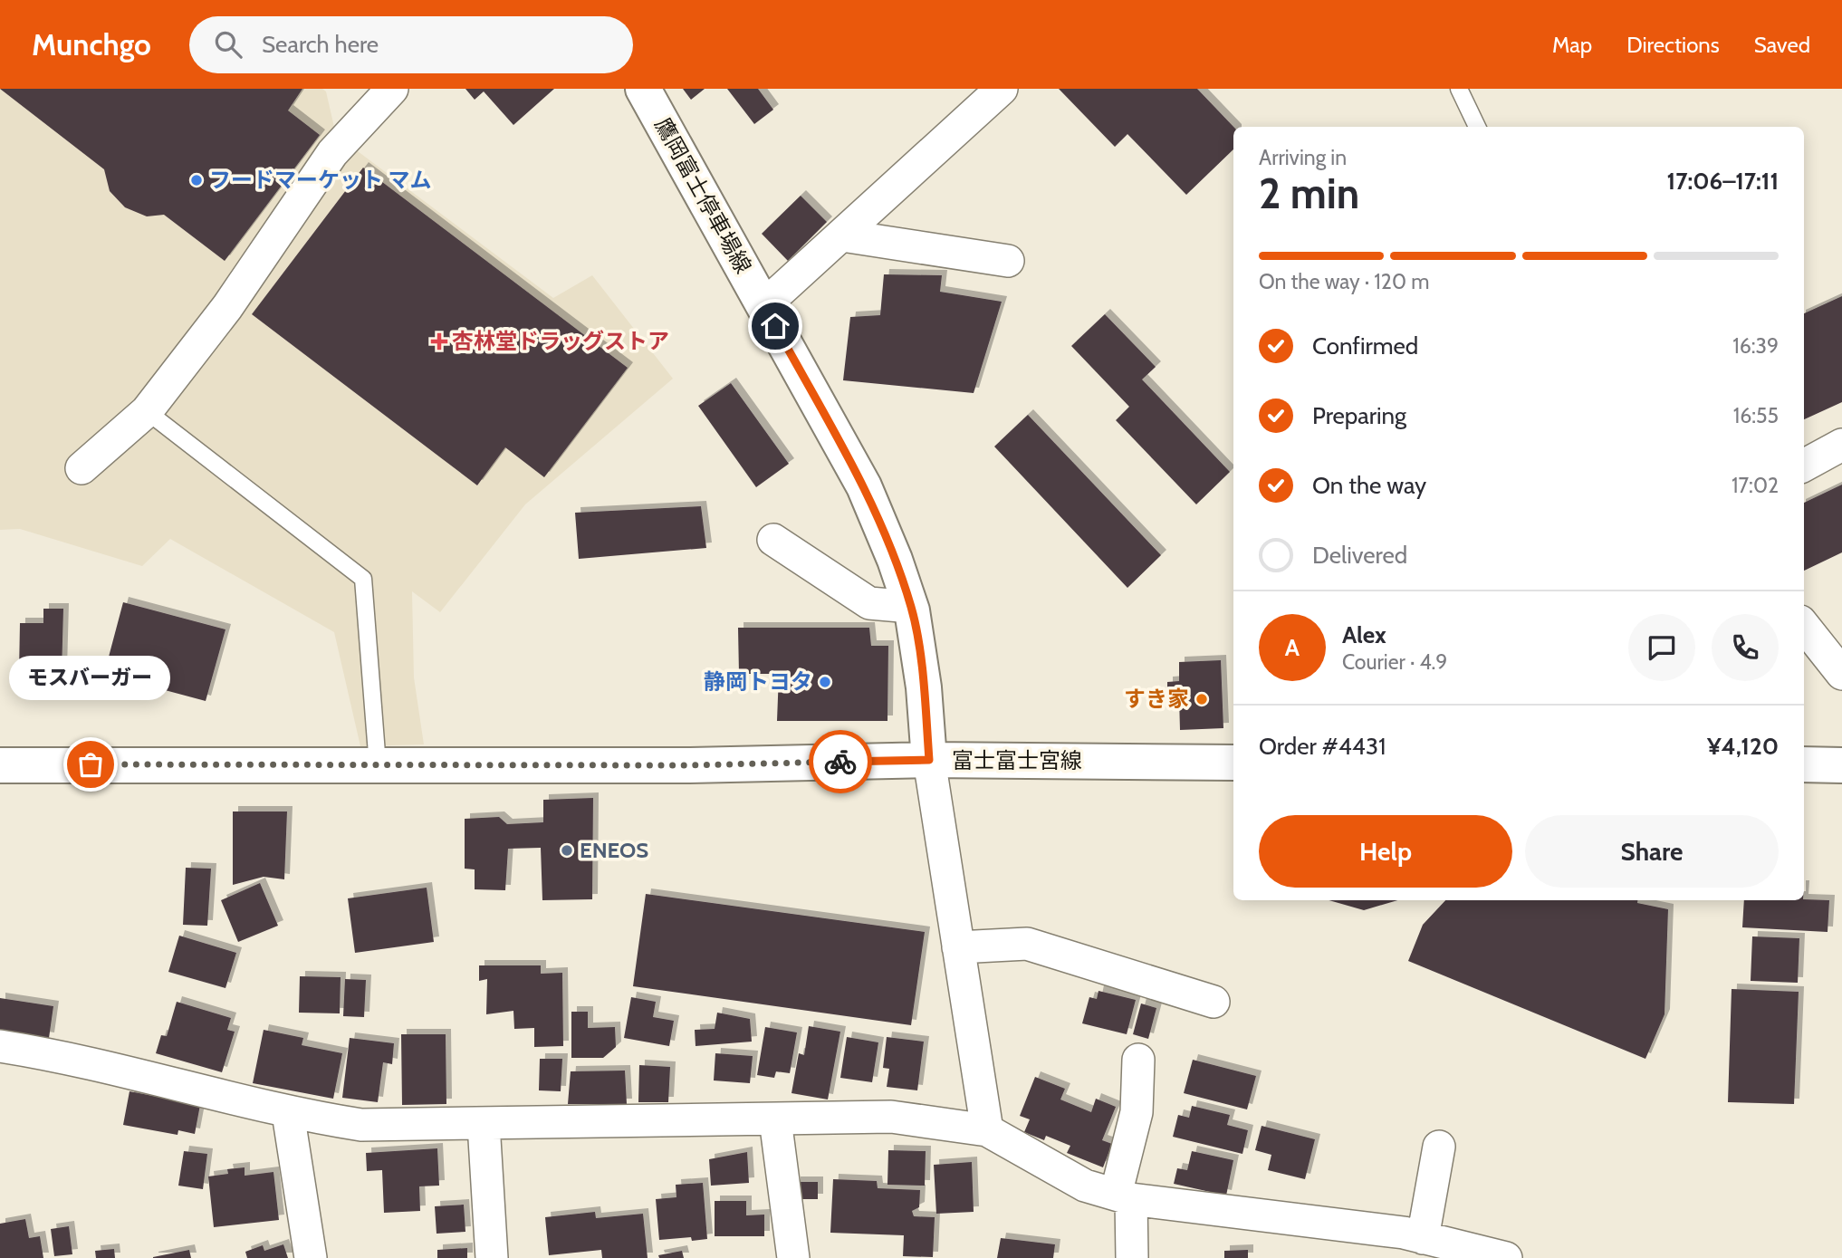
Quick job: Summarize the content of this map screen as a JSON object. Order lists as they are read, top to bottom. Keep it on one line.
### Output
{"streets":{"main road":["鷹岡富士停車場線","富士富士宮線"]},"crossings":[["鷹岡富士停車場線","富士富士宮線"]],"places":{"other":["フードマーケット マム","静岡トヨタ","すき家","モスバーガー","ENEOS"],"health":["杏林堂ドラッグストア"]},"page":{"header":"Munchgo","search":"Search here","nav":["Map","Directions","Saved"],"heading":["2 min","Arriving in","17:06–17:11"],"panel":["Alex","Courier · 4.9","Order #4431","¥4,120"],"bar":"On the way · 120 m","list":[["Confirmed","16:39"],["Preparing","16:55"],["On the way","17:02"],"Delivered"],"round":"A","bubble":"モスバーガー","buttons":["Help","Share"]}}
